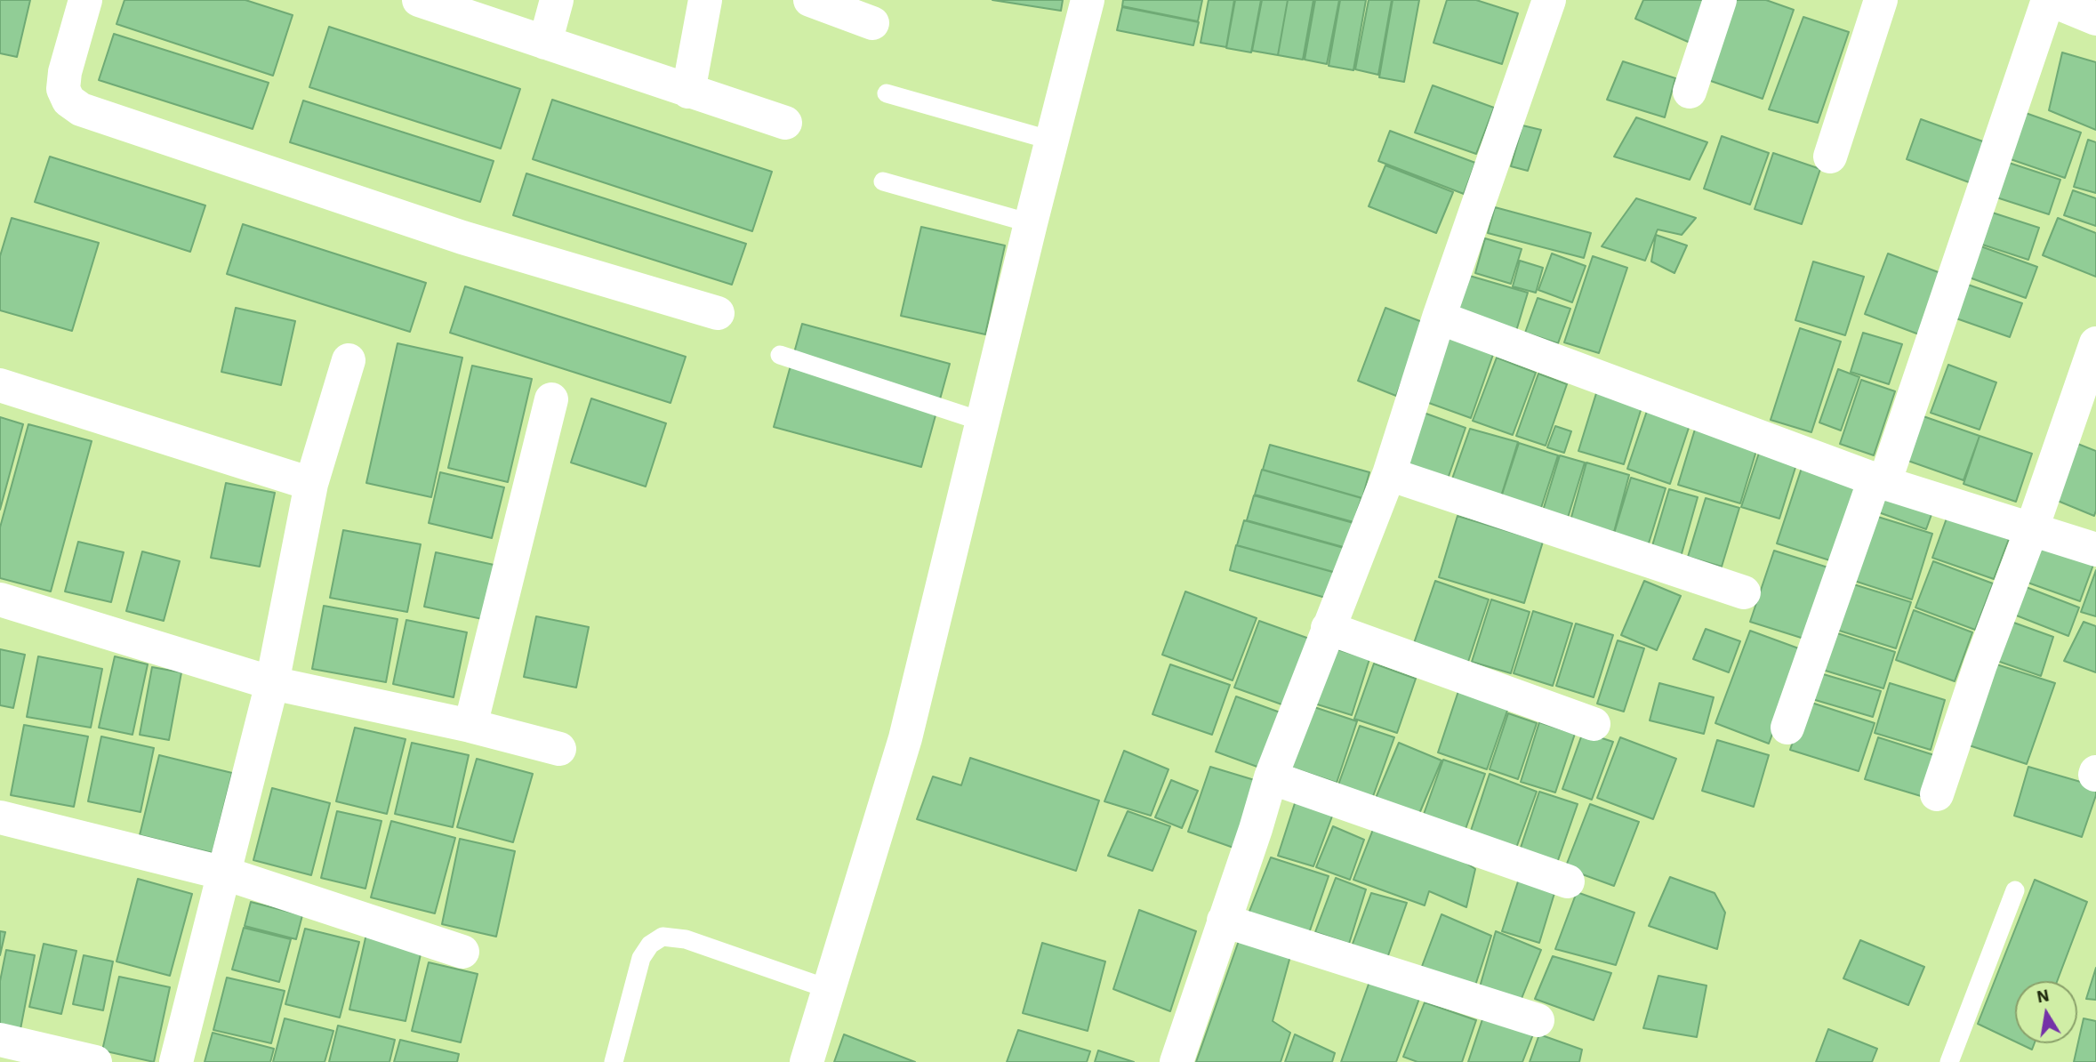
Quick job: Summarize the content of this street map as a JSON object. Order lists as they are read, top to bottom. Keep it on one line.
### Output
{"north":"top"}
